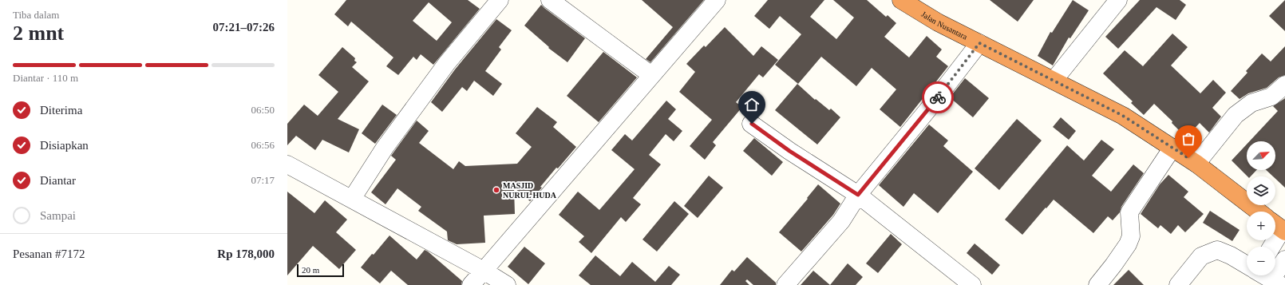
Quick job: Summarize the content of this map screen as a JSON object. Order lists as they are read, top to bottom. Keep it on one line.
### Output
{"streets":{"highway":["Jalan Nusantara"]},"places":["MASJID NURUL HUDA"],"scale_bar":"20 m","north":"top right","page":{"heading":["2 mnt","Tiba dalam","07:21–07:26"],"panel":["Pesanan #7172","Rp 178,000"],"bar":"Diantar · 110 m","list":[["Diterima","06:50"],["Disiapkan","06:56"],["Diantar","07:17"],"Sampai"],"map_buttons":["+","−"],"scale":"20 m"}}
